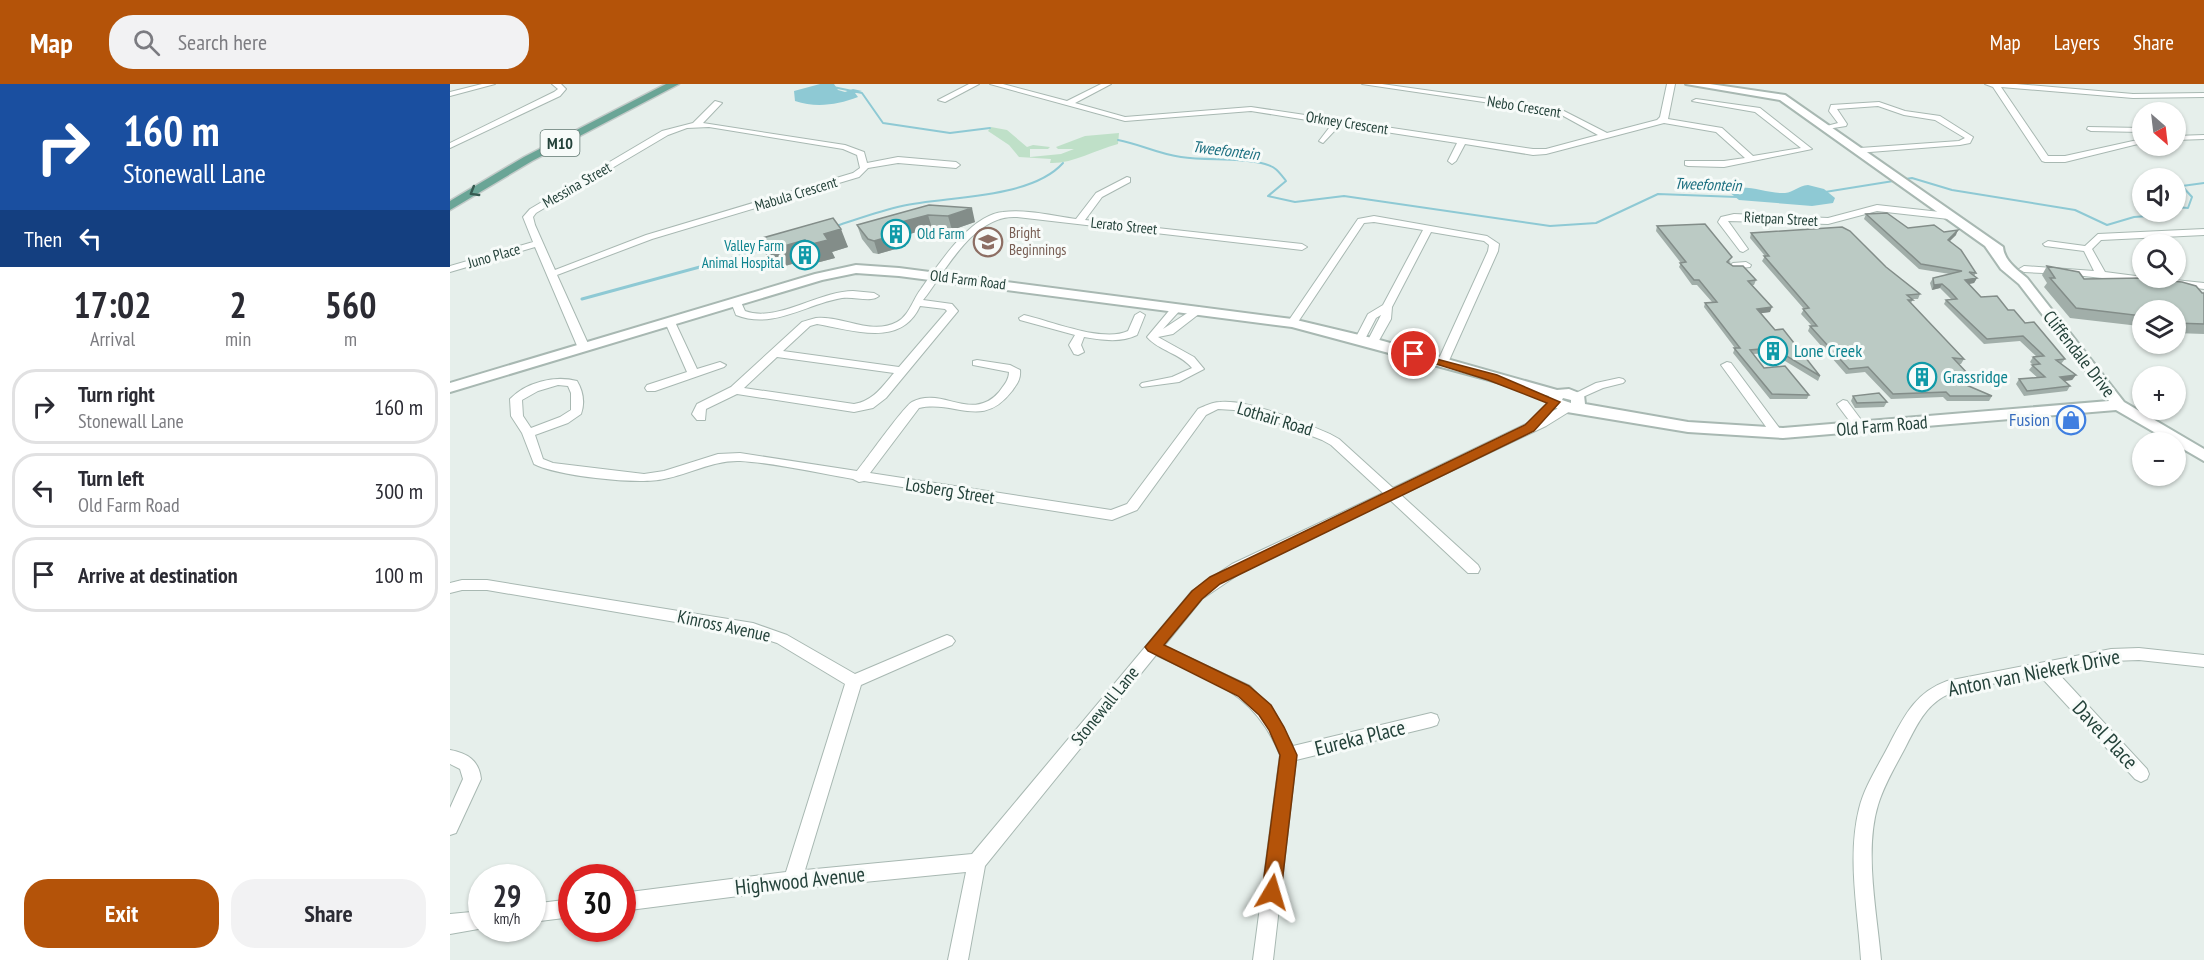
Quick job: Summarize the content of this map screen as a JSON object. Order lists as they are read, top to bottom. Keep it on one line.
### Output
{"streets":{"main road":["M10"],"street":["Nebo Crescent","Orkney Crescent","Messina Street","Mabula Crescent","Rietpan Street","Lerato Street","Juno Place","Old Farm Road","Cliffendale Drive","Lothair Road","Losberg Street","Kinross Avenue","Anton van Niekerk Drive","Stonewall Lane","Davel Place","Eureka Place","Highwood Avenue"]},"crossings":[["Nebo Crescent","Orkney Crescent"],["Messina Street","Mabula Crescent"],["Messina Street","Juno Place"],["Messina Street","Old Farm Road"],["Rietpan Street","Cliffendale Drive"],["Lerato Street","Old Farm Road"],["Old Farm Road","Cliffendale Drive"],["Old Farm Road","Stonewall Lane"],["Lothair Road","Losberg Street"],["Lothair Road","Stonewall Lane"],["Anton van Niekerk Drive","Davel Place"],["Stonewall Lane","Highwood Avenue"]],"water":["Tweefontein"],"places":{"building":["Old Farm","Valley Farm Animal Hospital","Lone Creek","Grassridge"],"school or university":["Bright Beginnings"],"shop":["Fusion"]},"north":"bottom right","page":{"header":"Map","search":"Search here","nav":["Map","Layers","Share"],"turn":["160 m","Stonewall Lane"],"map_buttons":["+","−"],"then":"Then","eta":["17:02","Arrival","2","min","560","m"],"list":[{"name":"Turn right","note":"Stonewall Lane","value":"160 m"},{"name":"Turn left","note":"Old Farm Road","value":"300 m"},{"name":"Arrive at destination","value":"100 m"}],"speed":"29 km/h","limit":"30","buttons":["Exit","Share"]}}
